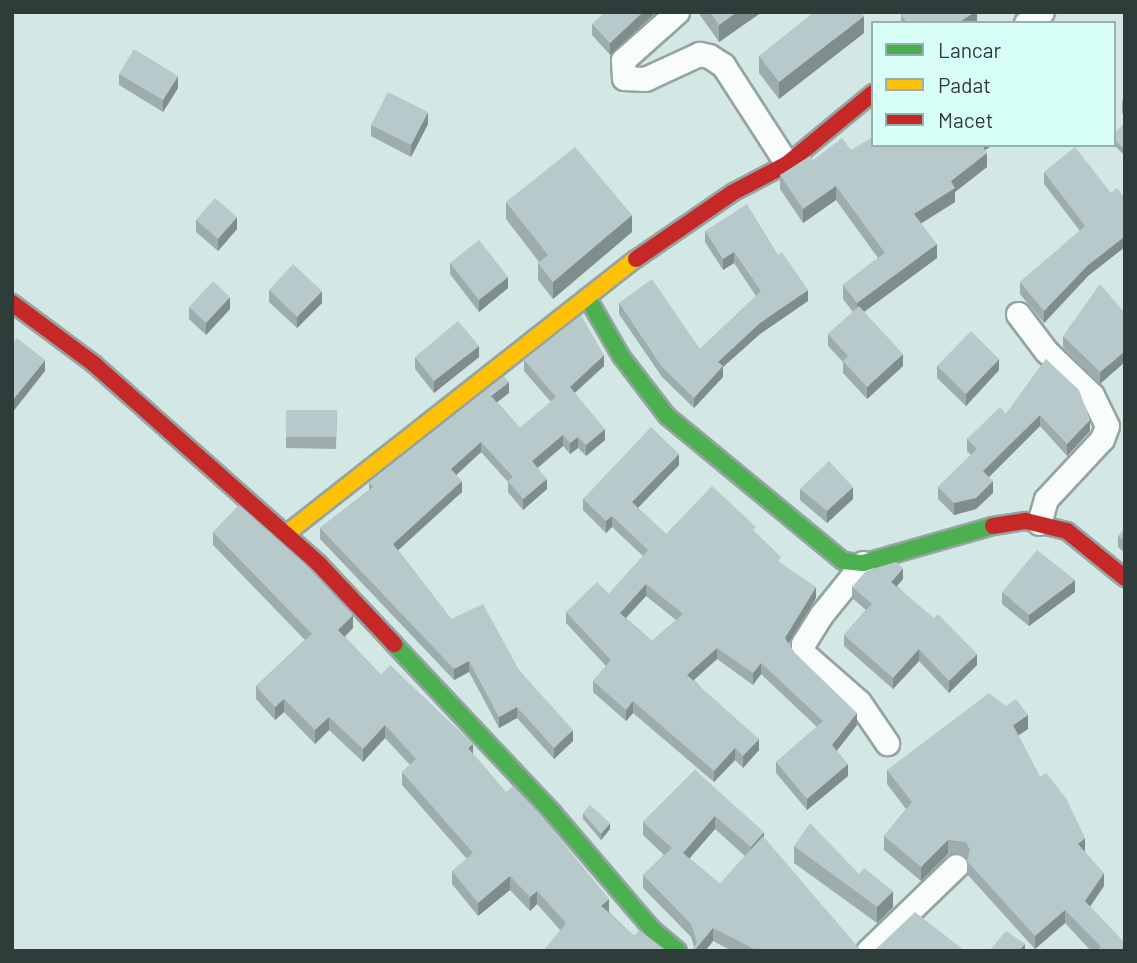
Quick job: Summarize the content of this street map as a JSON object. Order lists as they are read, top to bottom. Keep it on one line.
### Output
{"legend":["Lancar","Padat","Macet"]}
